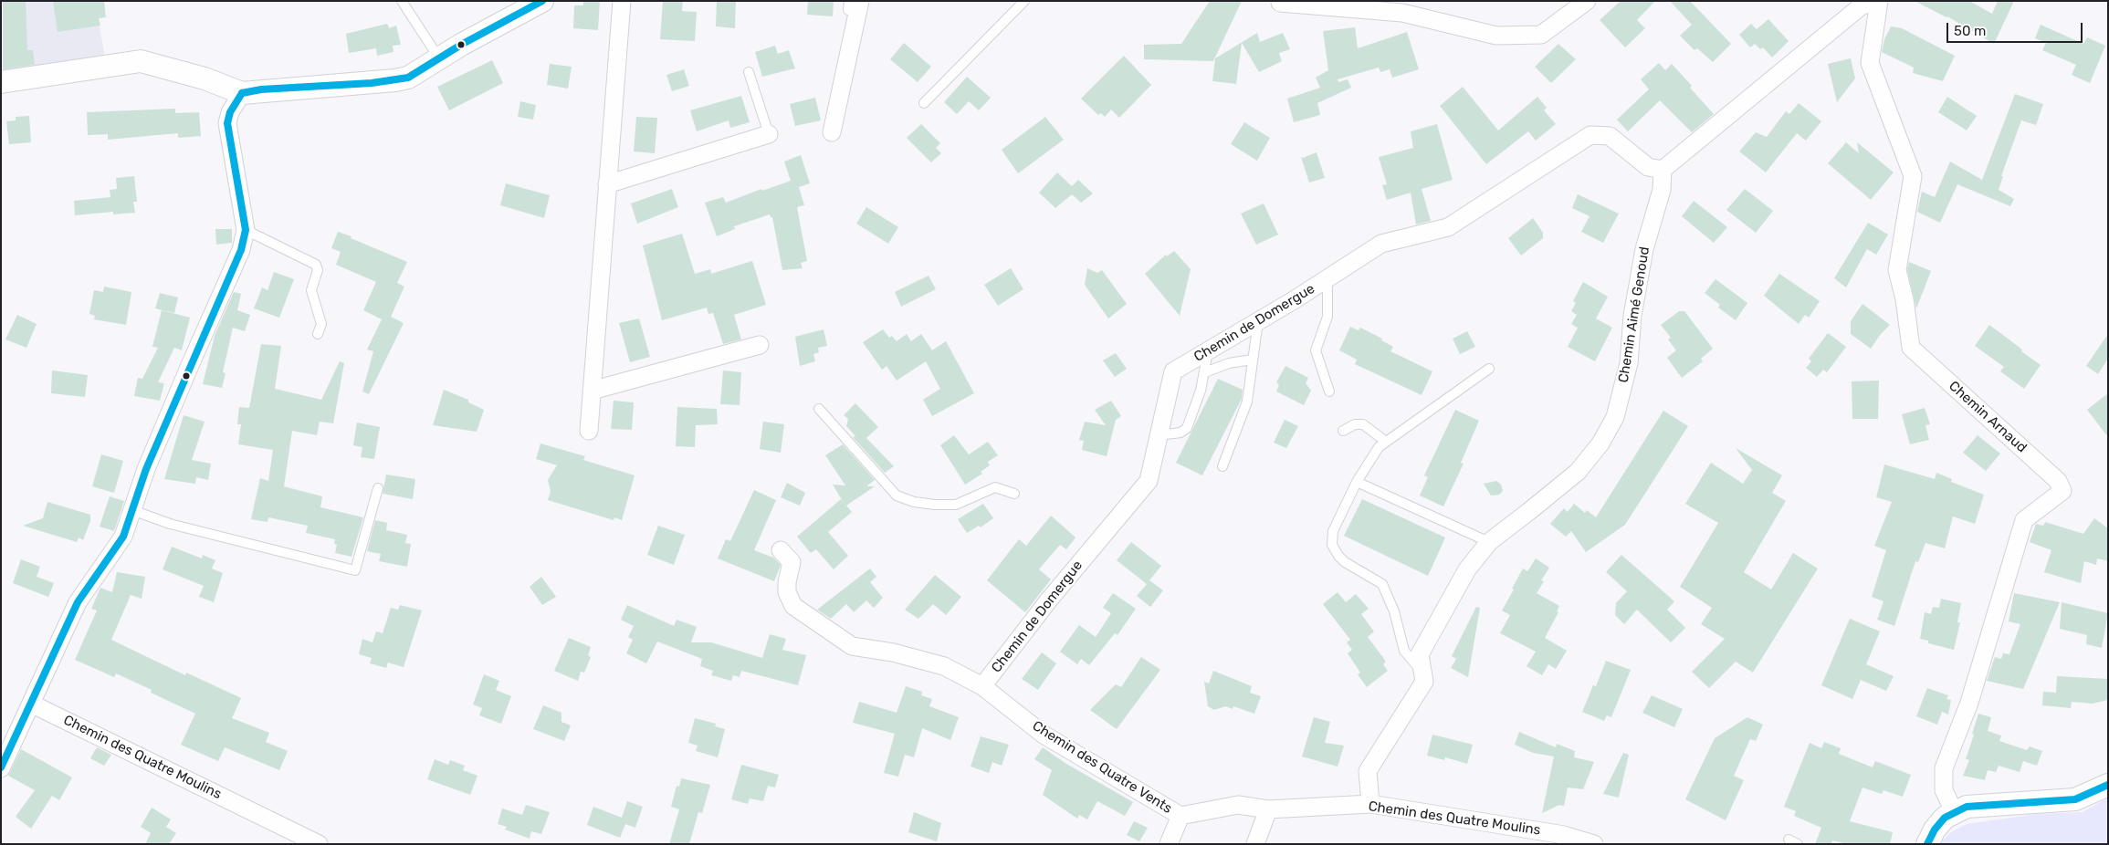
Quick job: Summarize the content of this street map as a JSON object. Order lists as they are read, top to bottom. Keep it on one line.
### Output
{"streets":{"street":["Chemin Aimé Genoud","Chemin de Domergue","Chemin Arnaud","Chemin des Quatre Moulins","Chemin des Quatre Vents"]},"crossings":[["Chemin Aimé Genoud","Chemin de Domergue"],["Chemin Aimé Genoud","Chemin des Quatre Moulins"],["Chemin de Domergue","Chemin des Quatre Vents"],["Chemin des Quatre Moulins","Chemin des Quatre Vents"]],"scale_bar":"50 m"}
